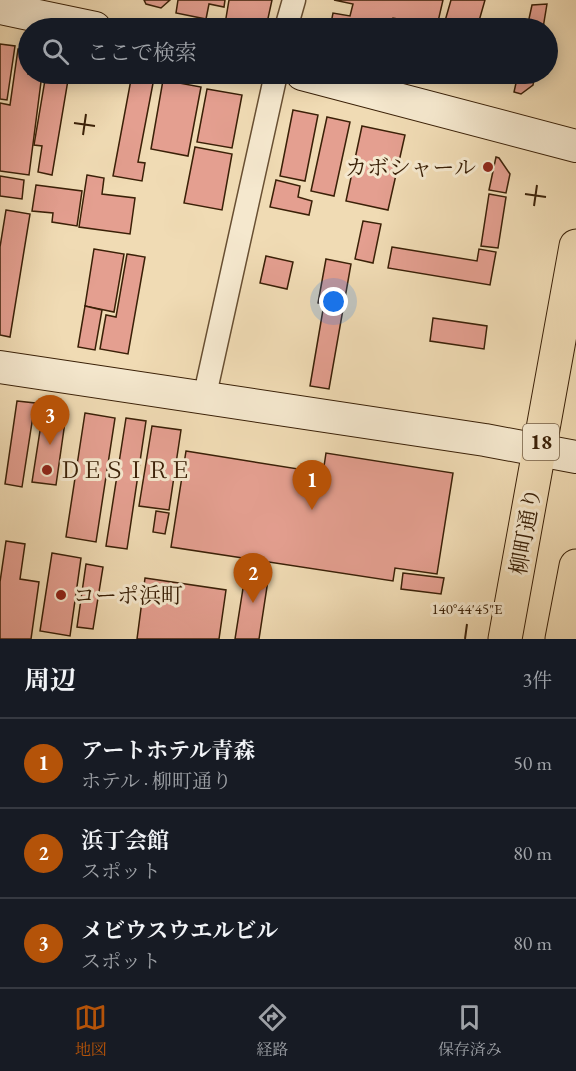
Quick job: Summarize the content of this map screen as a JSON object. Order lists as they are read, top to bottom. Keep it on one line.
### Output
{"streets":{"main road":["18","柳町通り"]},"places":["カボシャール","ＤＥＳＩＲＥ","コーポ浜町"],"page":{"search":"ここで検索","pins":["3","1","2"],"heading":["周辺","3件"],"list":[{"mark":"1","name":"アートホテル青森","note":"ホテル · 柳町通り","value":"50 m"},{"mark":"2","name":"浜丁会館","note":"スポット","value":"80 m"},{"mark":"3","name":"メビウスウエルビル","note":"スポット","value":"80 m"}],"nav":["地図","経路","保存済み"]},"coordinates":["140°44'45\"E"]}
